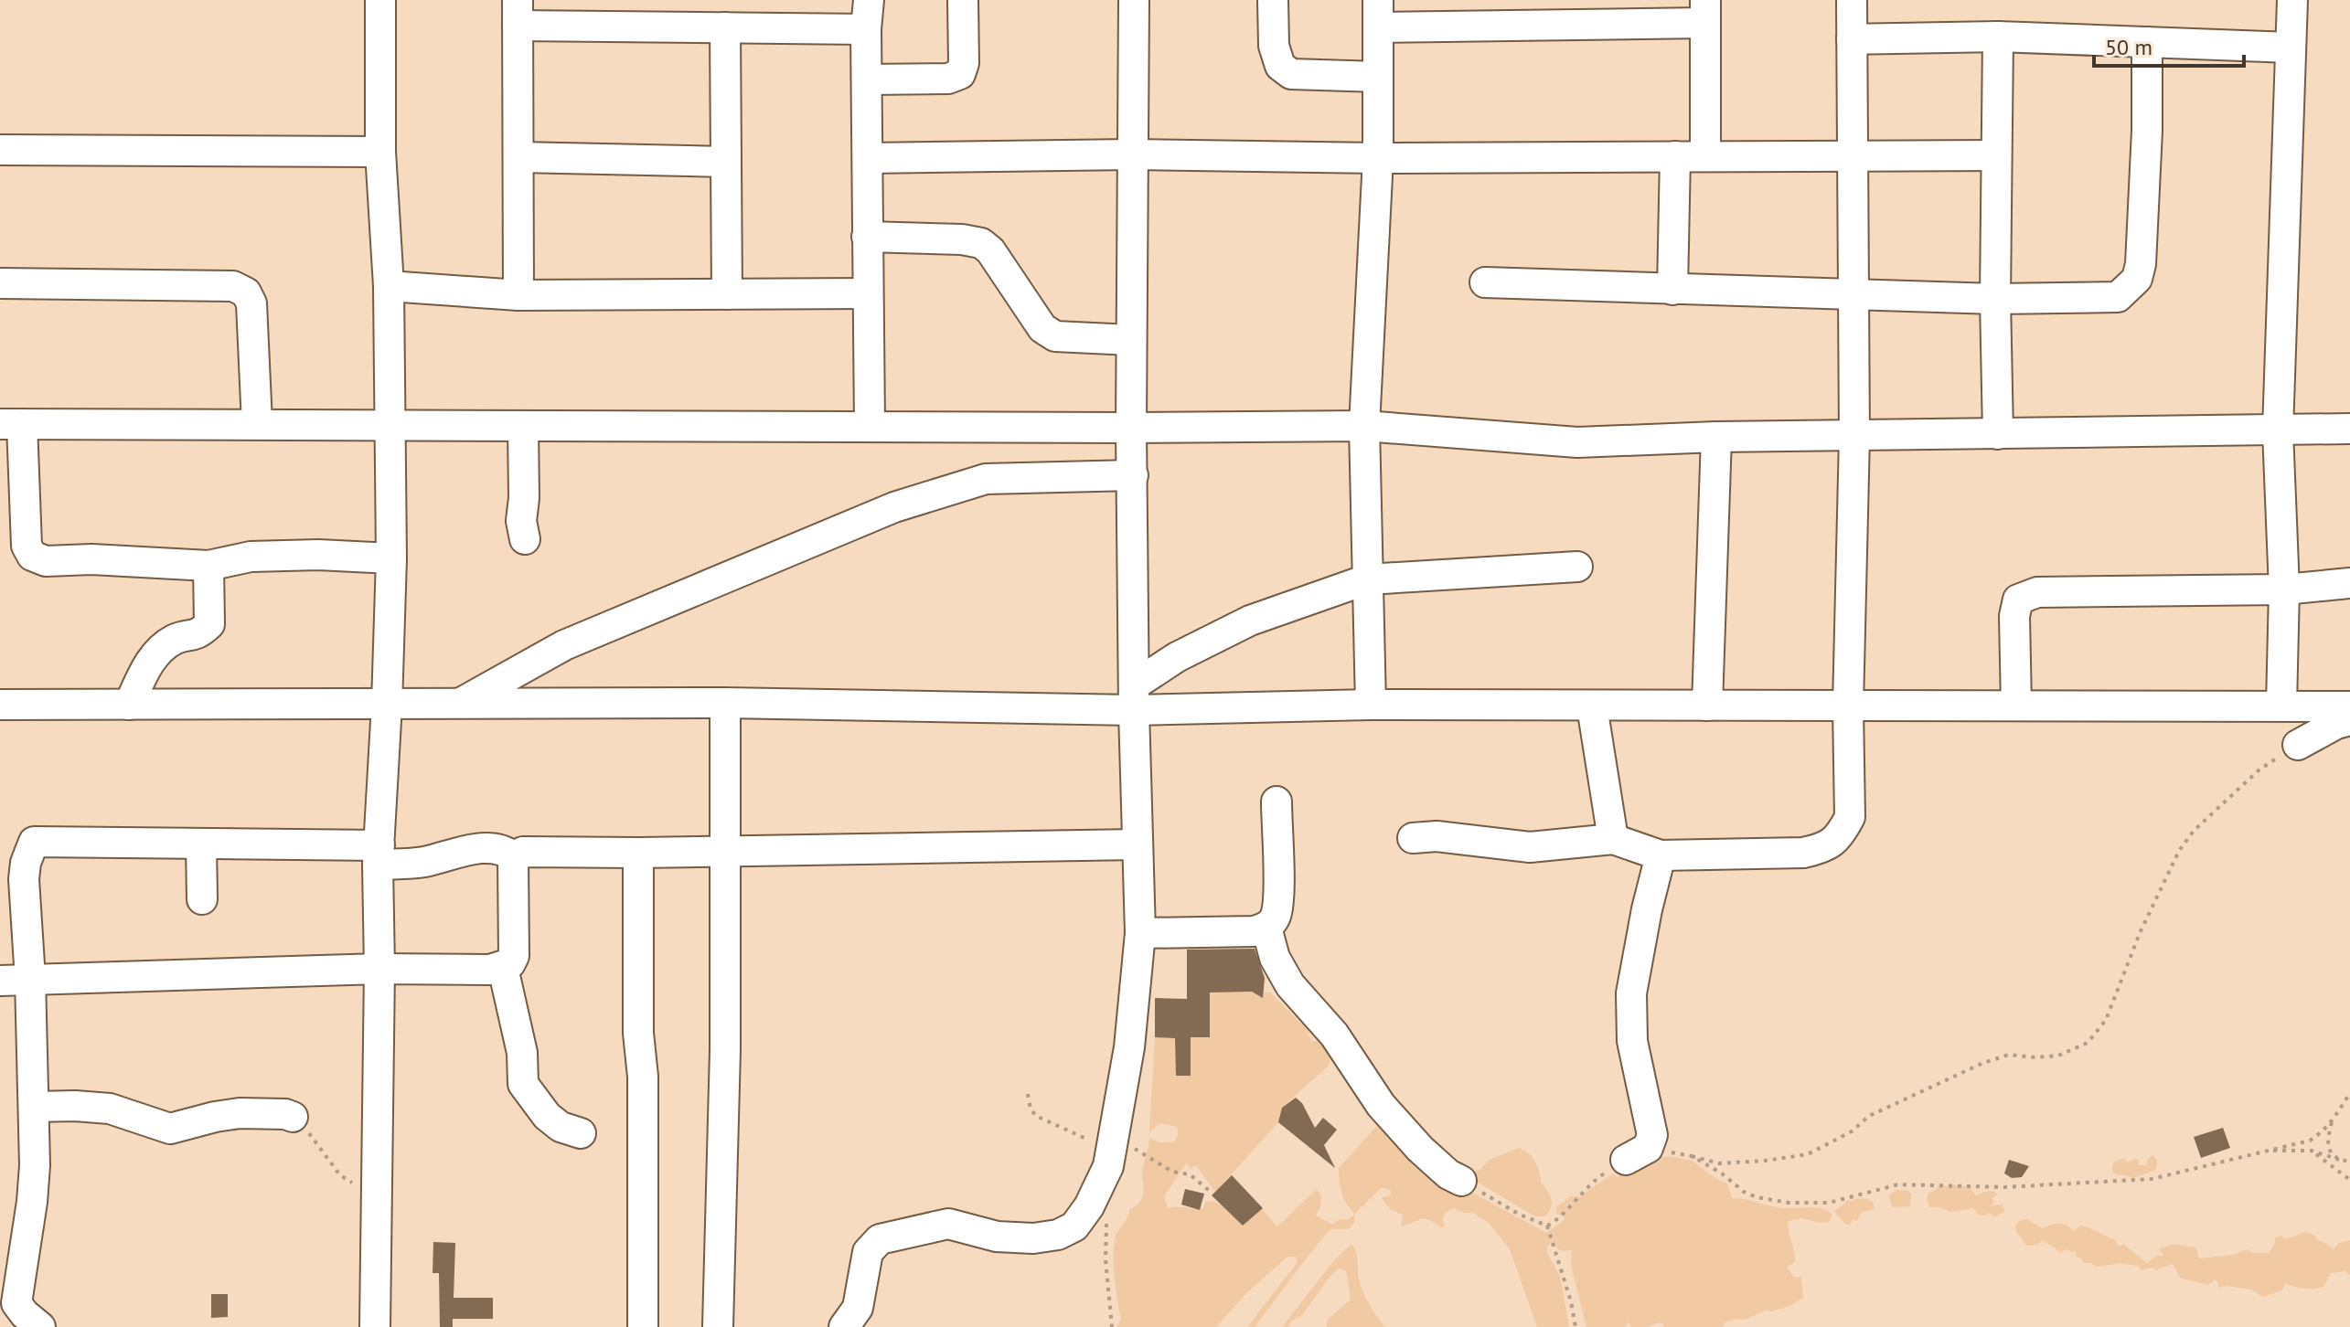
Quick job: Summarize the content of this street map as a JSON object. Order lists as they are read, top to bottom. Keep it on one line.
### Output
{"scale_bar":"50 m"}
